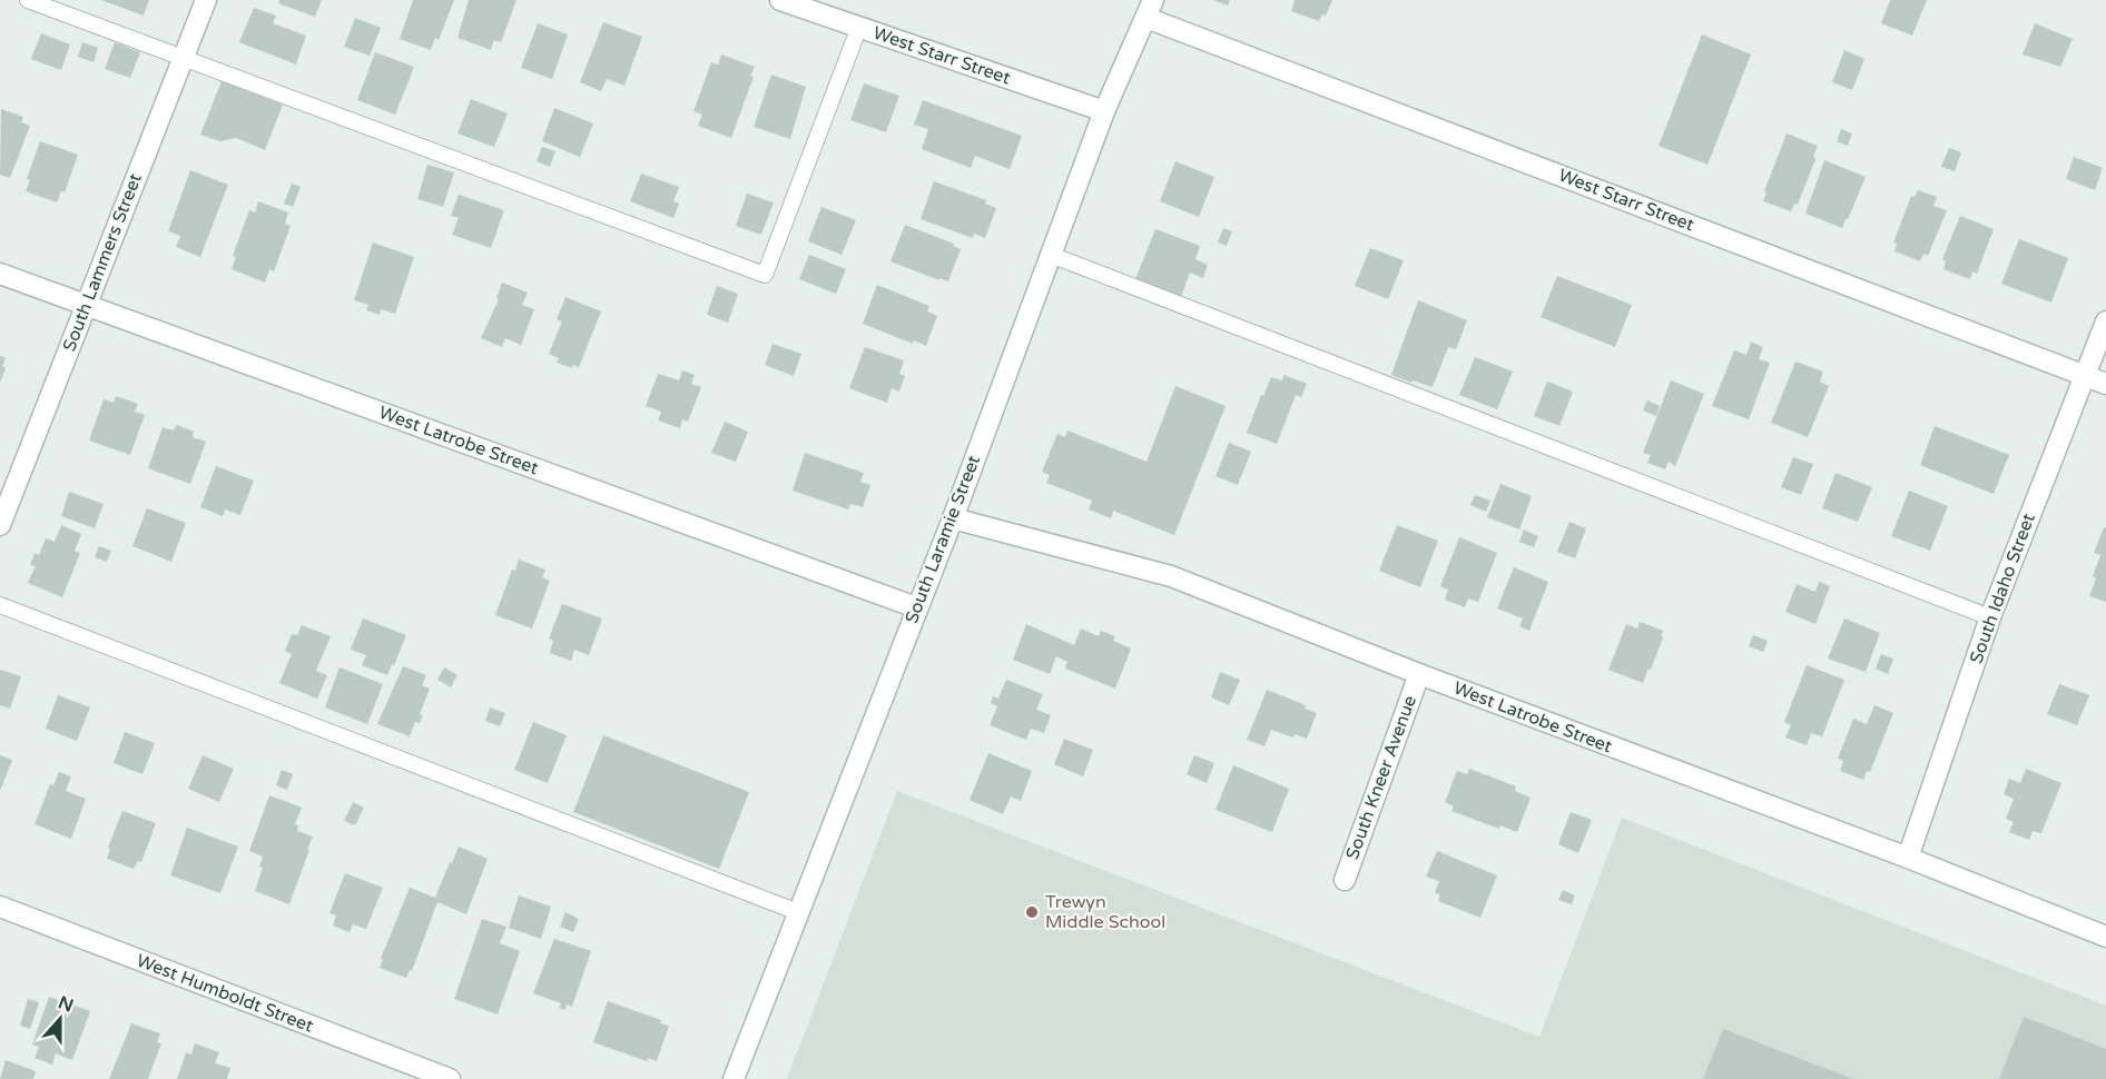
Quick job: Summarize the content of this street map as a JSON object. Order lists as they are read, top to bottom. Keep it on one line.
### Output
{"streets":{"street":["West Starr Street","South Lammers Street","West Latrobe Street","South Laramie Street","South Idaho Street","South Kneer Avenue","West Humboldt Street"]},"crossings":[["West Starr Street","South Laramie Street"],["West Starr Street","South Idaho Street"],["South Lammers Street","West Latrobe Street"],["West Latrobe Street","South Laramie Street"],["West Latrobe Street","South Idaho Street"],["West Latrobe Street","South Kneer Avenue"]],"places":["Trewyn Middle School"],"north":"top"}
